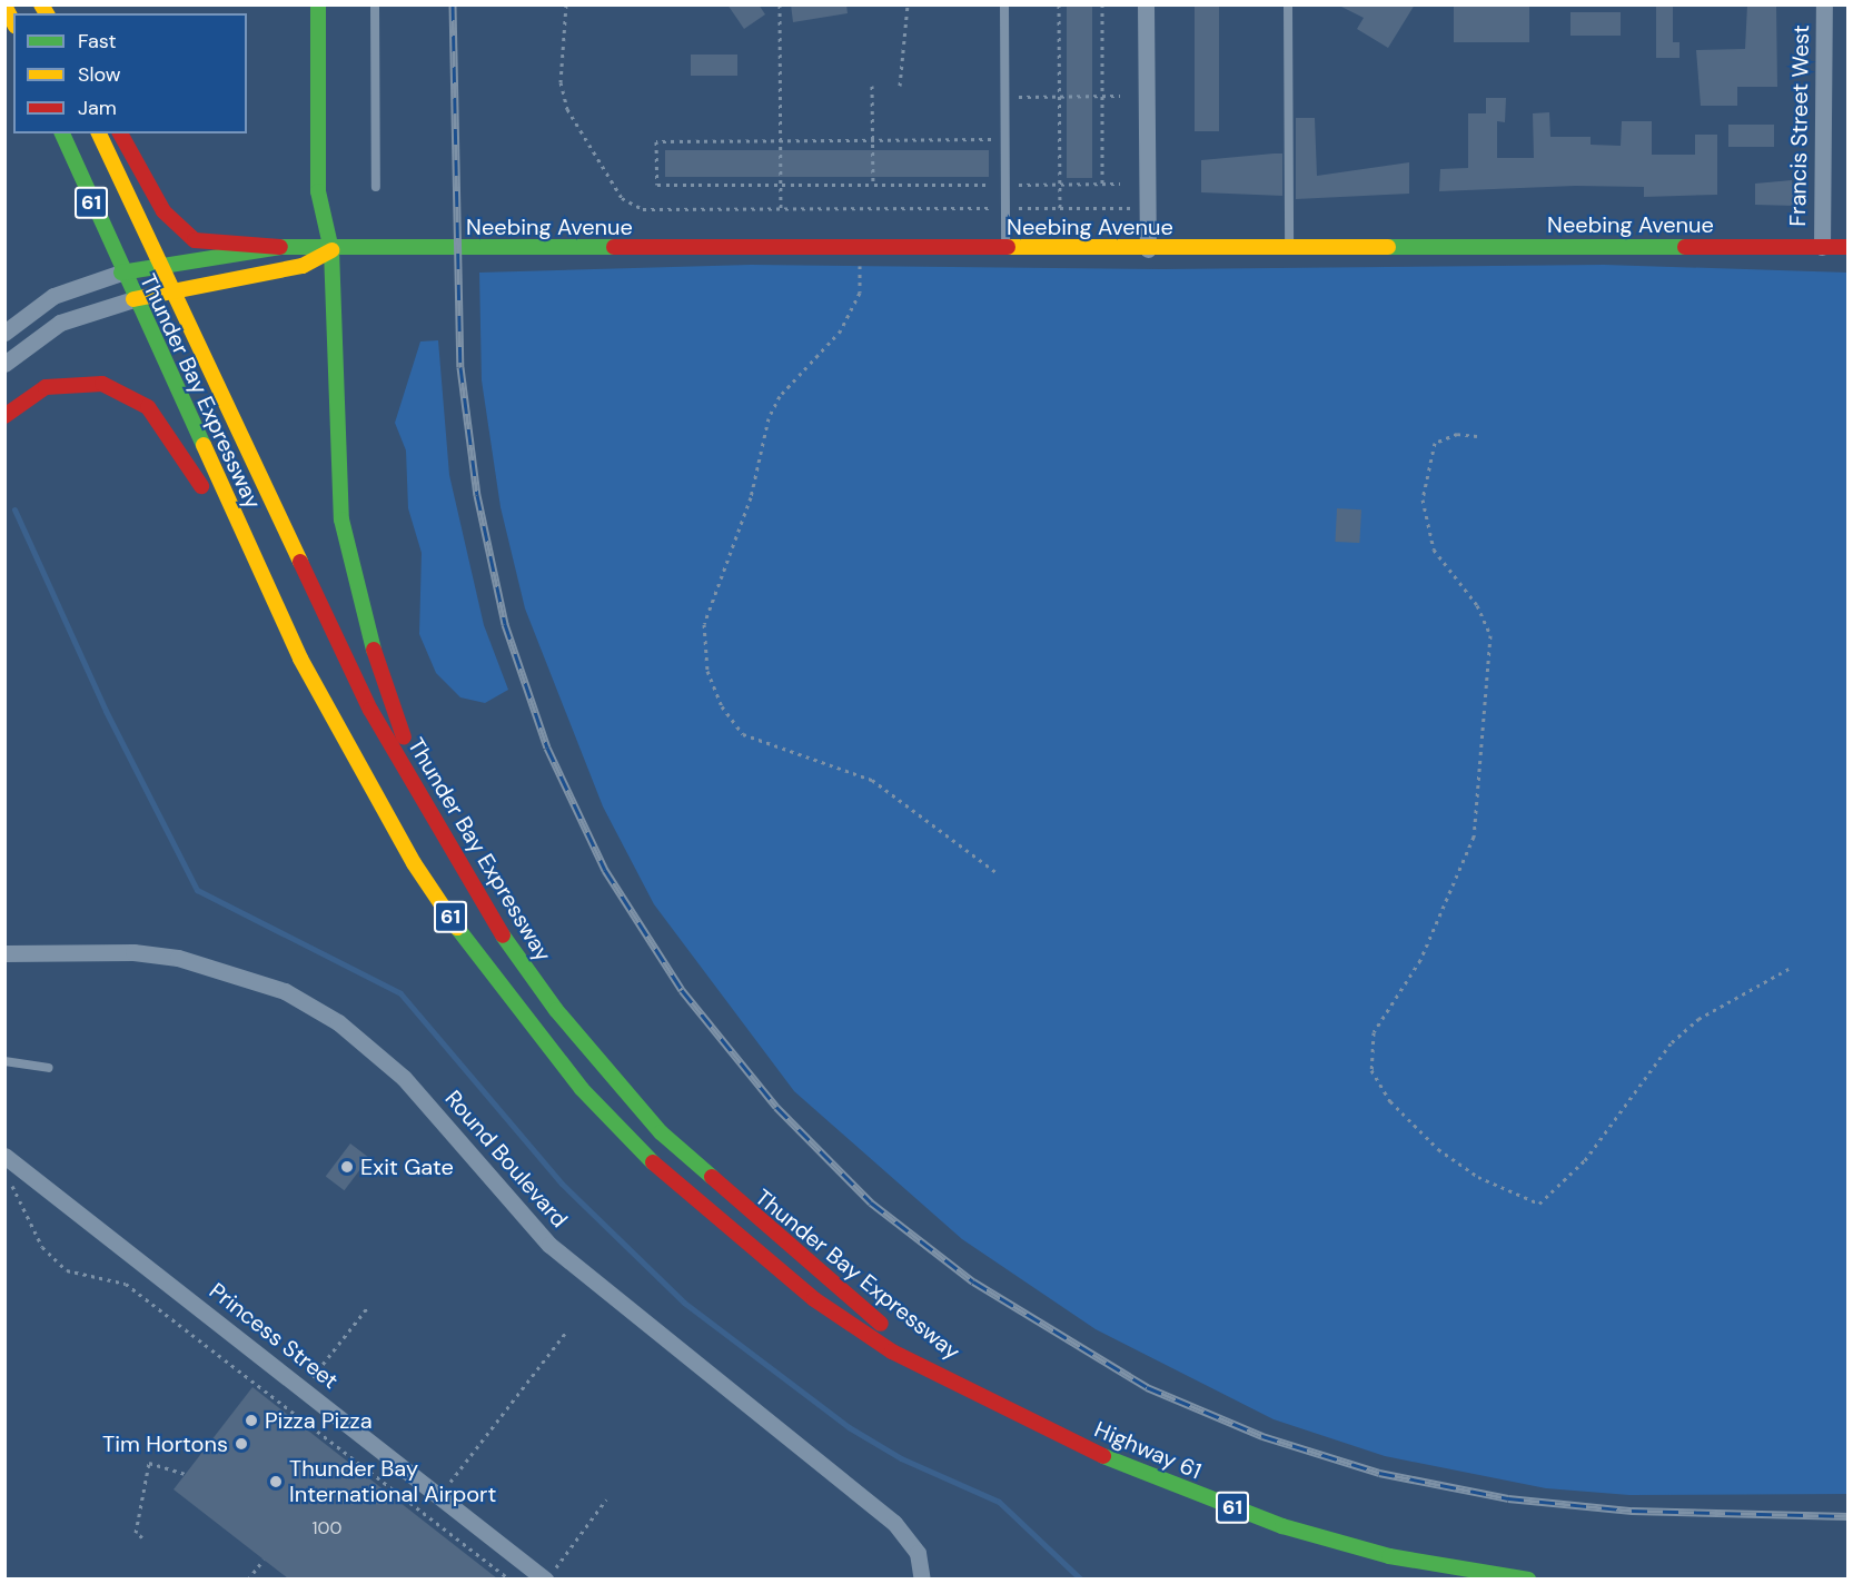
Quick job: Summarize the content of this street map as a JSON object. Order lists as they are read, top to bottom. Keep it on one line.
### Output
{"streets":{"main road":["61","Neebing Avenue","Thunder Bay Expressway","Highway 61"],"street":["Francis Street West","Round Boulevard","Princess Street"]},"crossings":[["Francis Street West","Neebing Avenue"],["Neebing Avenue","Thunder Bay Expressway"],["Thunder Bay Expressway","Highway 61"]],"places":["Exit Gate","Pizza Pizza","Tim Hortons","Thunder Bay International Airport"],"house_numbers":["100"],"legend":["Fast","Slow","Jam"]}
